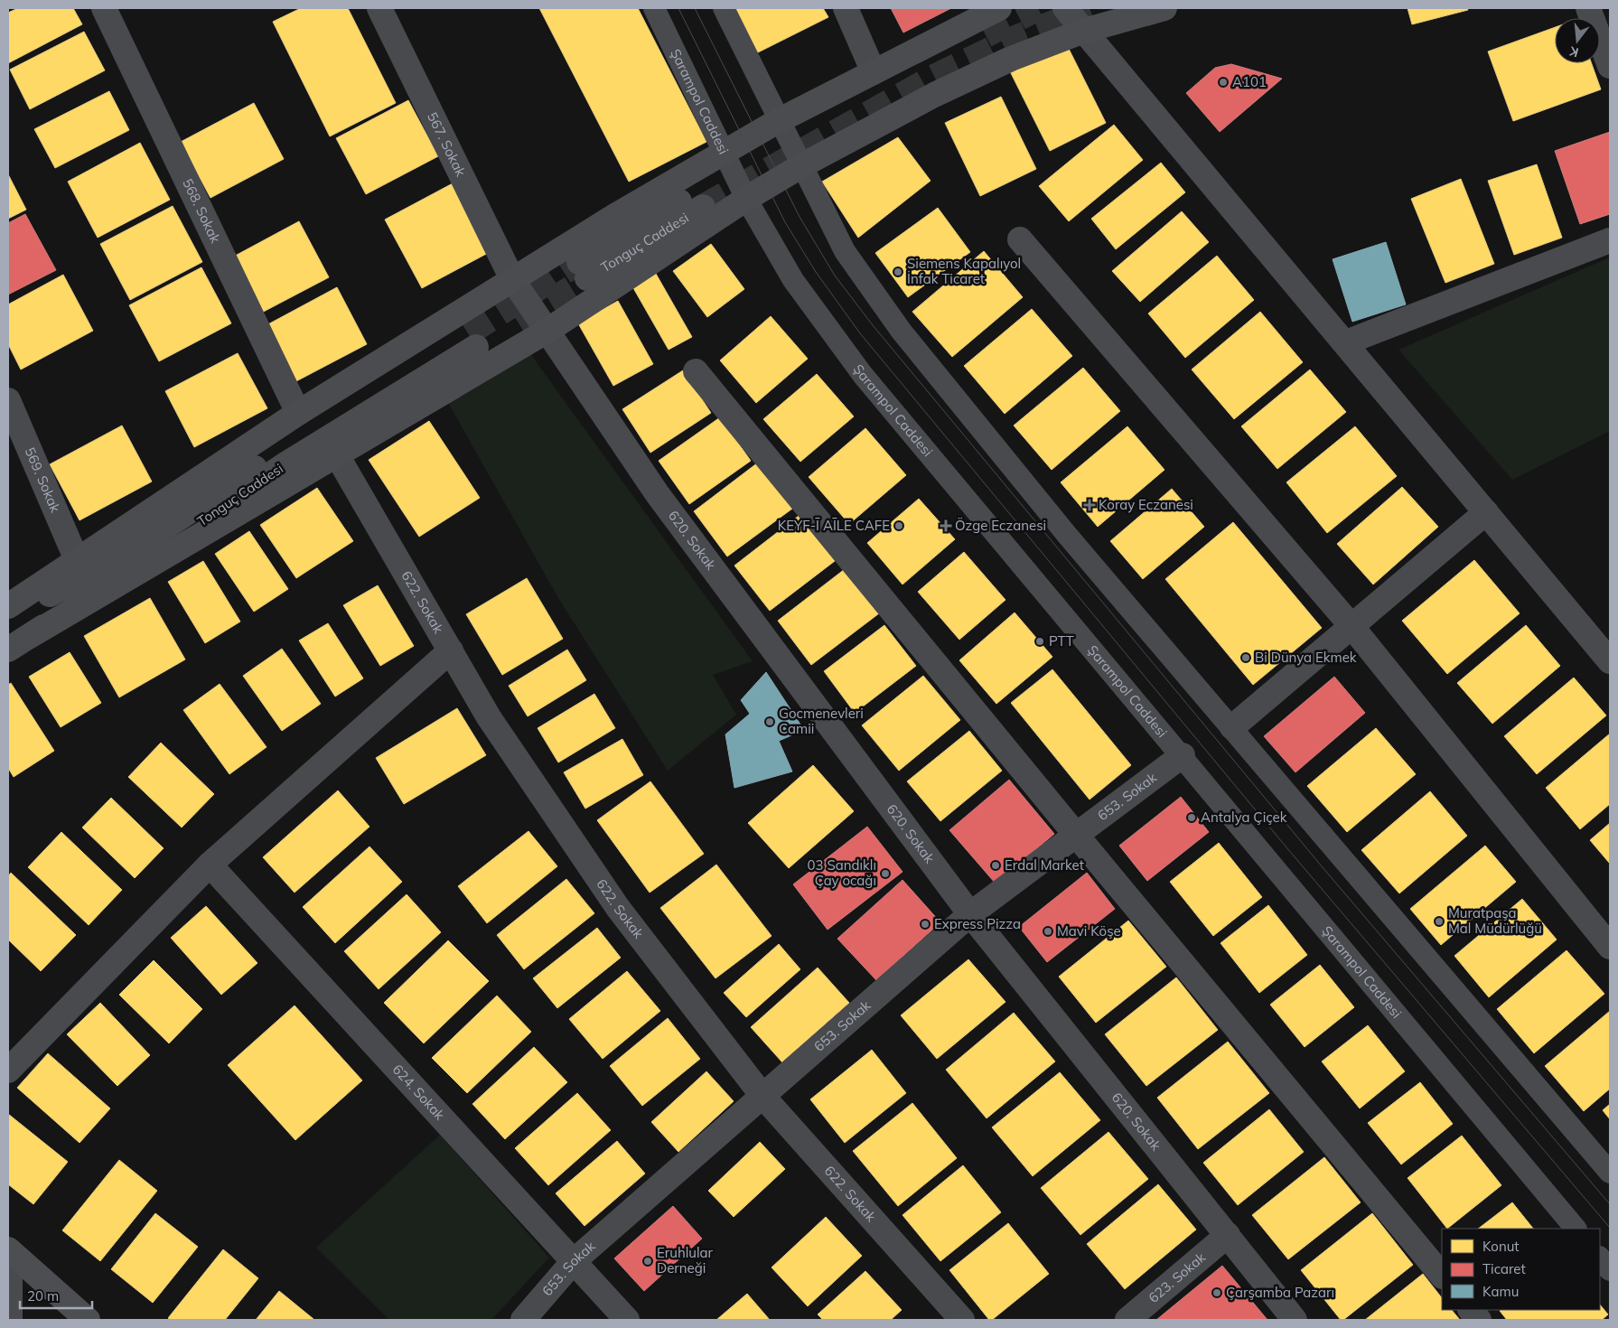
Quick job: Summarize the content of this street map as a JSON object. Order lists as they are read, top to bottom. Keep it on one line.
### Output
{"streets":{"main road":["Tonguç Caddesi"],"street":["Şarampol Caddesi","567. Sokak","568. Sokak","569. Sokak","620. Sokak","622. Sokak","653. Sokak","624. Sokak","623. Sokak"]},"crossings":[["Şarampol Caddesi","653. Sokak"],["567. Sokak","620. Sokak"],["620. Sokak","653. Sokak"],["620. Sokak","623. Sokak"],["622. Sokak","653. Sokak"],["653. Sokak","624. Sokak"]],"places":{"other":["A101","Siemens Kapalıyol İnfak Ticaret","KEYF-Ī AĪLE CAFE","PTT","Bi Dünya Ekmek","Gocmenevleri Camii","Antalya Çiçek","Erdal Market","03 Sandıklı Çay ocağı","Muratpaşa Mal Müdürlüğü","Express Pizza","Mavi Köşe","Eruhlular Derneği","Çarşamba Pazarı"],"health":["Koray Eczanesi","Özge Eczanesi"]},"legend":["Konut","Ticaret","Kamu"],"scale_bar":"20 m","north":"bottom"}
